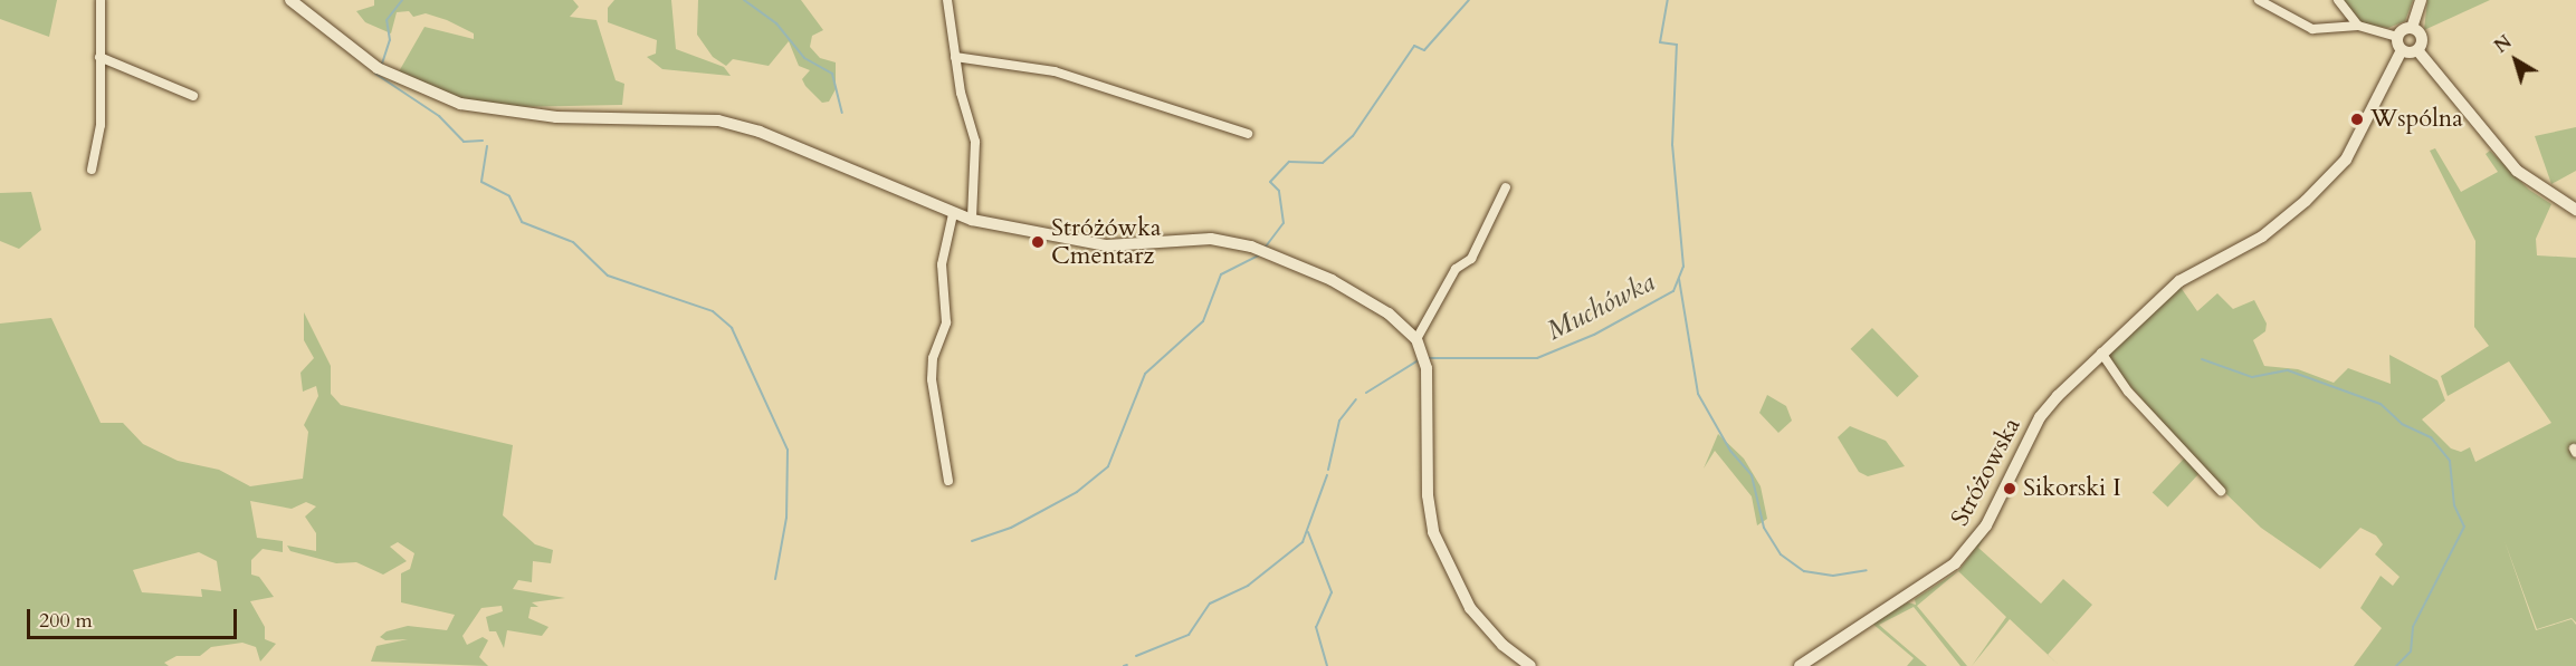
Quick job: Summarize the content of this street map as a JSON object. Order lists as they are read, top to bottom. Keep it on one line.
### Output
{"streets":{"main road":["Stróżowska"]},"water":["Muchówka"],"places":["Wspólna","Stróżówka Cmentarz","Sikorski I"],"scale_bar":"200 m","north":"top left"}
